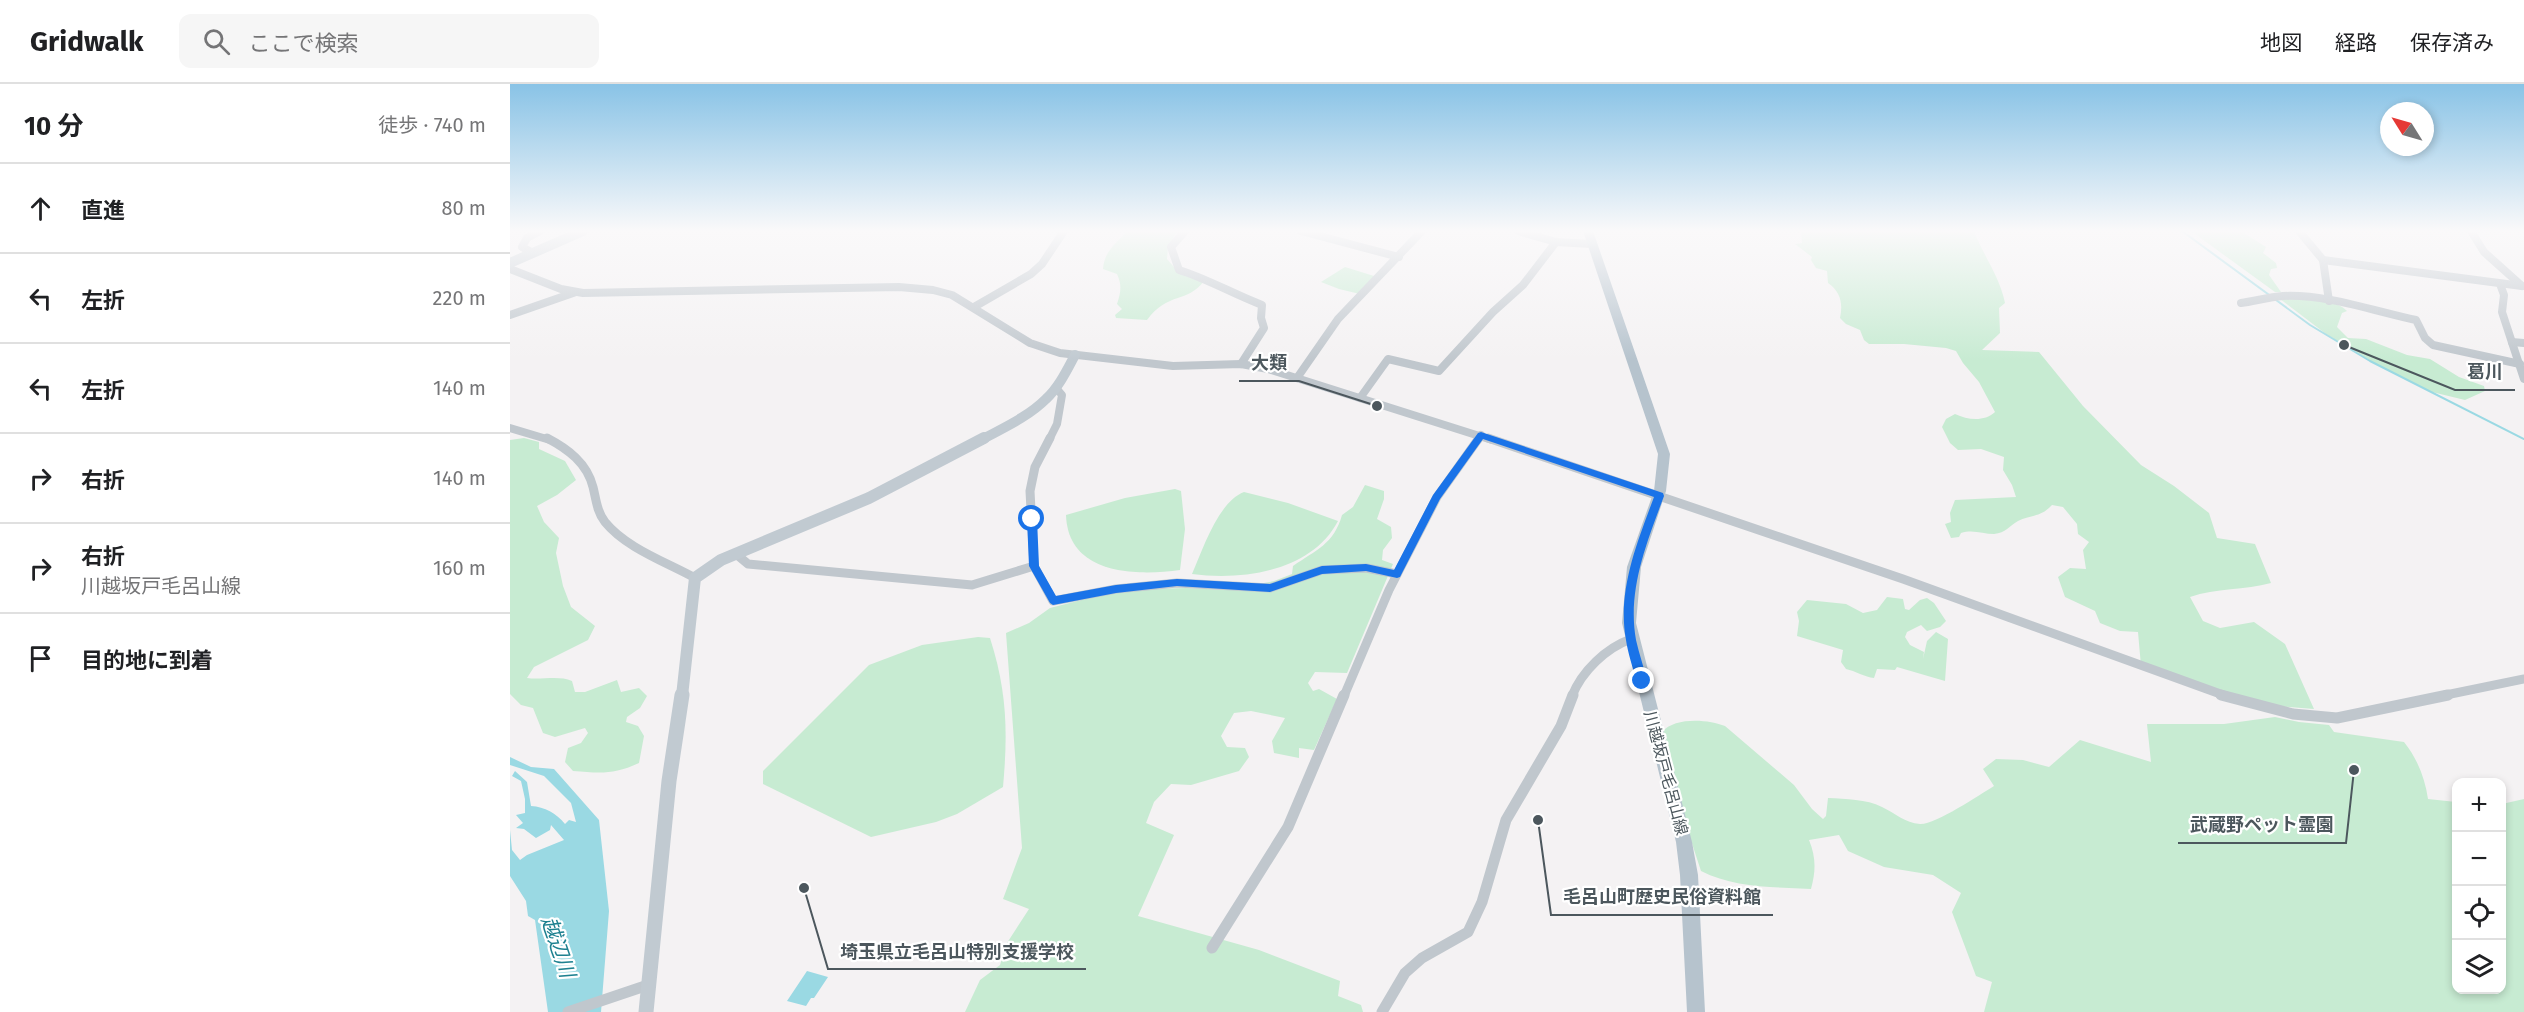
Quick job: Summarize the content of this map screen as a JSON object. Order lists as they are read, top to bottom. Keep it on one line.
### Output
{"streets":{"main road":["川越坂戸毛呂山線"]},"water":["越辺川"],"places":["葛川","大類","武蔵野ペット霊園","毛呂山町歴史民俗資料館","埼玉県立毛呂山特別支援学校"],"north":"top left","page":{"header":"Gridwalk","search":"ここで検索","nav":["地図","経路","保存済み"],"heading":["10 分","徒歩 · 740 m"],"list":[["直進","80 m"],["左折","220 m"],["左折","140 m"],["右折","140 m"],["右折","川越坂戸毛呂山線","160 m"],"目的地に到着"],"map_buttons":["+","−"]}}
